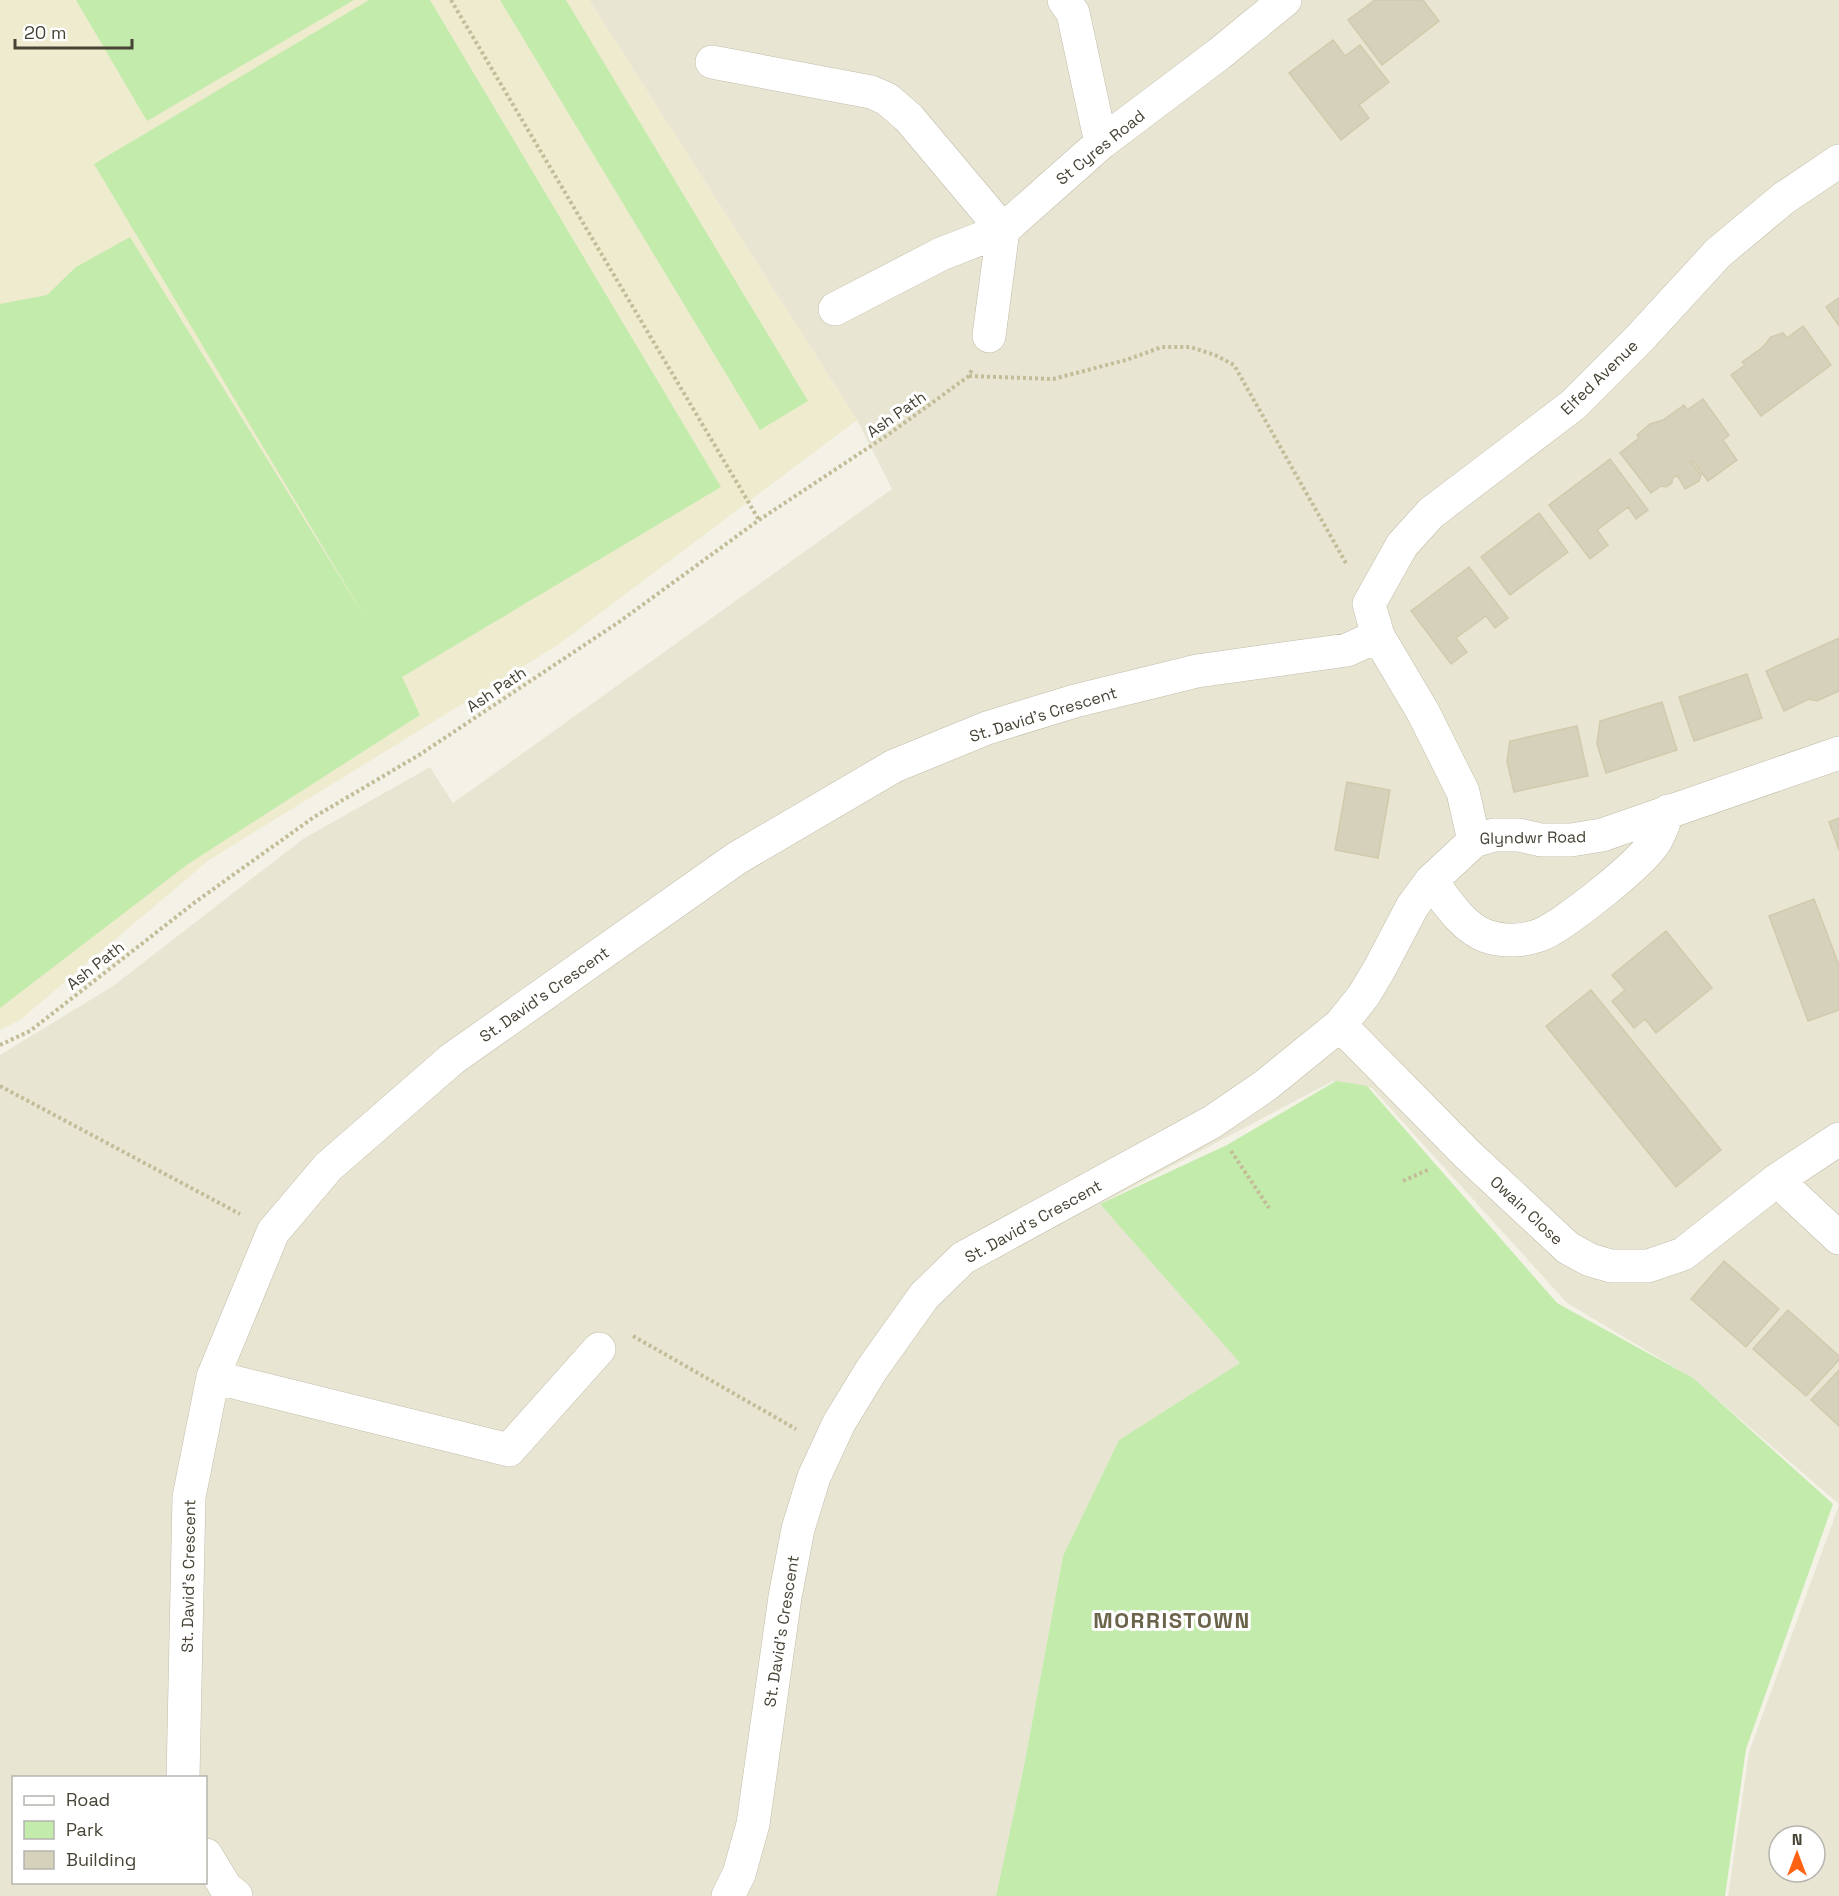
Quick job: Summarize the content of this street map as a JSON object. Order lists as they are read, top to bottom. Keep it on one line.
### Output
{"streets":{"street":["St Cyres Road","Elfed Avenue","St. David's Crescent","Glyndwr Road","Owain Close"],"path":["Ash Path"]},"crossings":[["St. David's Crescent","Glyndwr Road"],["St. David's Crescent","Owain Close"]],"districts":["MORRISTOWN"],"legend":["Road","Park","Building"],"scale_bar":"20 m","north":"top"}
